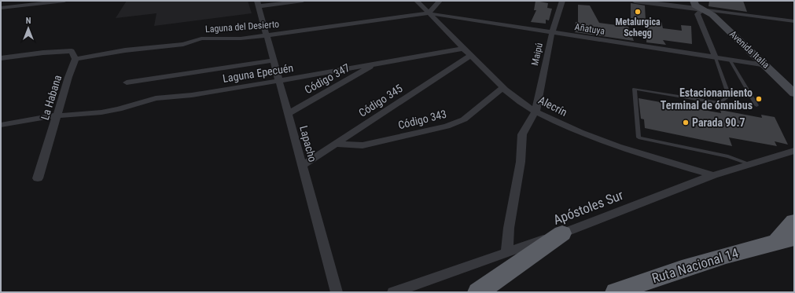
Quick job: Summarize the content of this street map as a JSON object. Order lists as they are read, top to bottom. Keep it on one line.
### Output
{"streets":{"highway":["Ruta Nacional 14"],"main road":["Avenida Italia"],"street":["Laguna del Desierto","Añatuya","Maipú","Laguna Epecuén","Código 347","La Habana","Código 345","Alecrín","Código 343","Lapacho","Apóstoles Sur"]},"crossings":[["Laguna del Desierto","Añatuya"],["Laguna del Desierto","La Habana"],["Laguna del Desierto","Alecrín"],["Laguna del Desierto","Lapacho"],["Añatuya","Avenida Italia"],["Añatuya","Maipú"],["Añatuya","Alecrín"],["Maipú","Alecrín"],["Maipú","Apóstoles Sur"],["Laguna Epecuén","Código 347"],["Laguna Epecuén","La Habana"],["Laguna Epecuén","Alecrín"],["Laguna Epecuén","Lapacho"],["Código 347","Lapacho"],["Código 345","Alecrín"],["Código 345","Código 343"],["Código 345","Lapacho"],["Alecrín","Código 343"],["Alecrín","Apóstoles Sur"]],"places":["Metalurgica Schegg","Estacionamiento Terminal de ómnibus","Parada 90.7"],"north":"top"}
